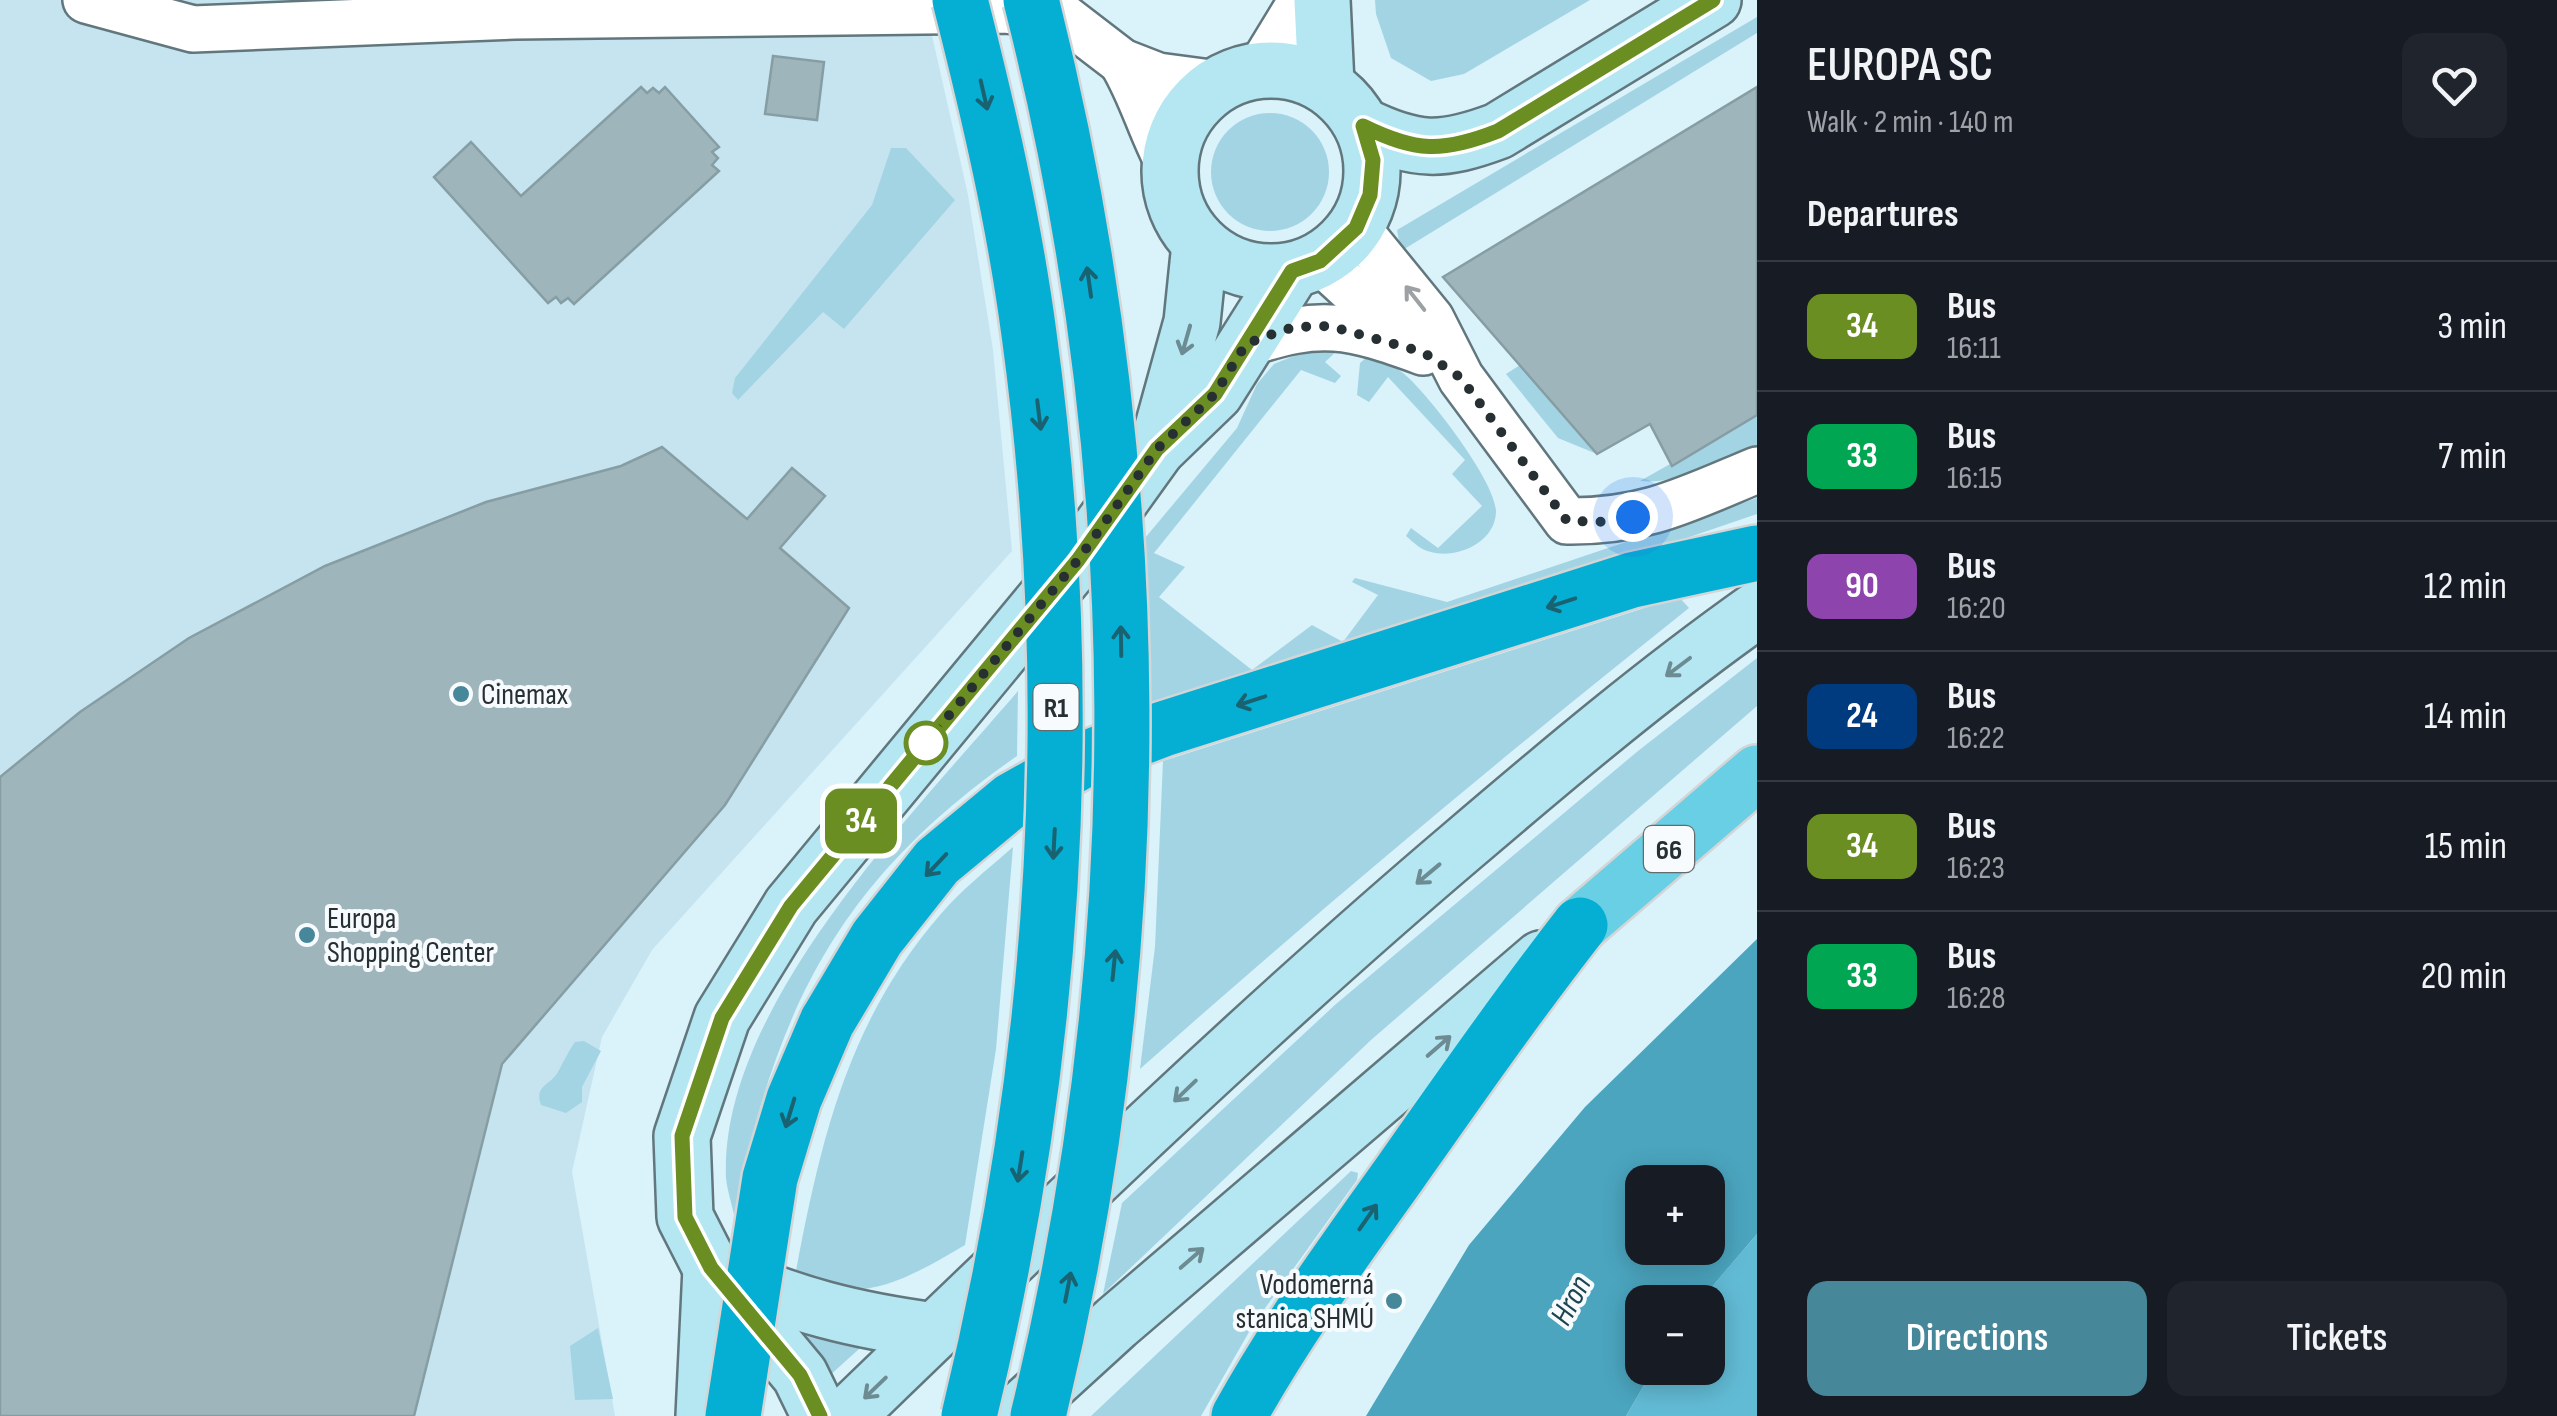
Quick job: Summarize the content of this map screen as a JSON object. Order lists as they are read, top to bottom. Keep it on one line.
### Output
{"streets":{"highway":["R1"],"main road":["66"]},"water":["Hron"],"places":["Cinemax","Europa Shopping Center","Vodomerná stanica SHMÚ"],"lines":["bus line 34"],"page":{"on_map":"34","heading":[["EUROPA SC","Walk · 2 min · 140 m"],"Departures"],"list":[{"mark":"34","name":"Bus","note":"16:11","value":"3 min"},{"mark":"33","name":"Bus","note":"16:15","value":"7 min"},{"mark":"90","name":"Bus","note":"16:20","value":"12 min"},{"mark":"24","name":"Bus","note":"16:22","value":"14 min"},{"mark":"34","name":"Bus","note":"16:23","value":"15 min"},{"mark":"33","name":"Bus","note":"16:28","value":"20 min"}],"map_buttons":["+","−"],"buttons":["Directions","Tickets"]}}
